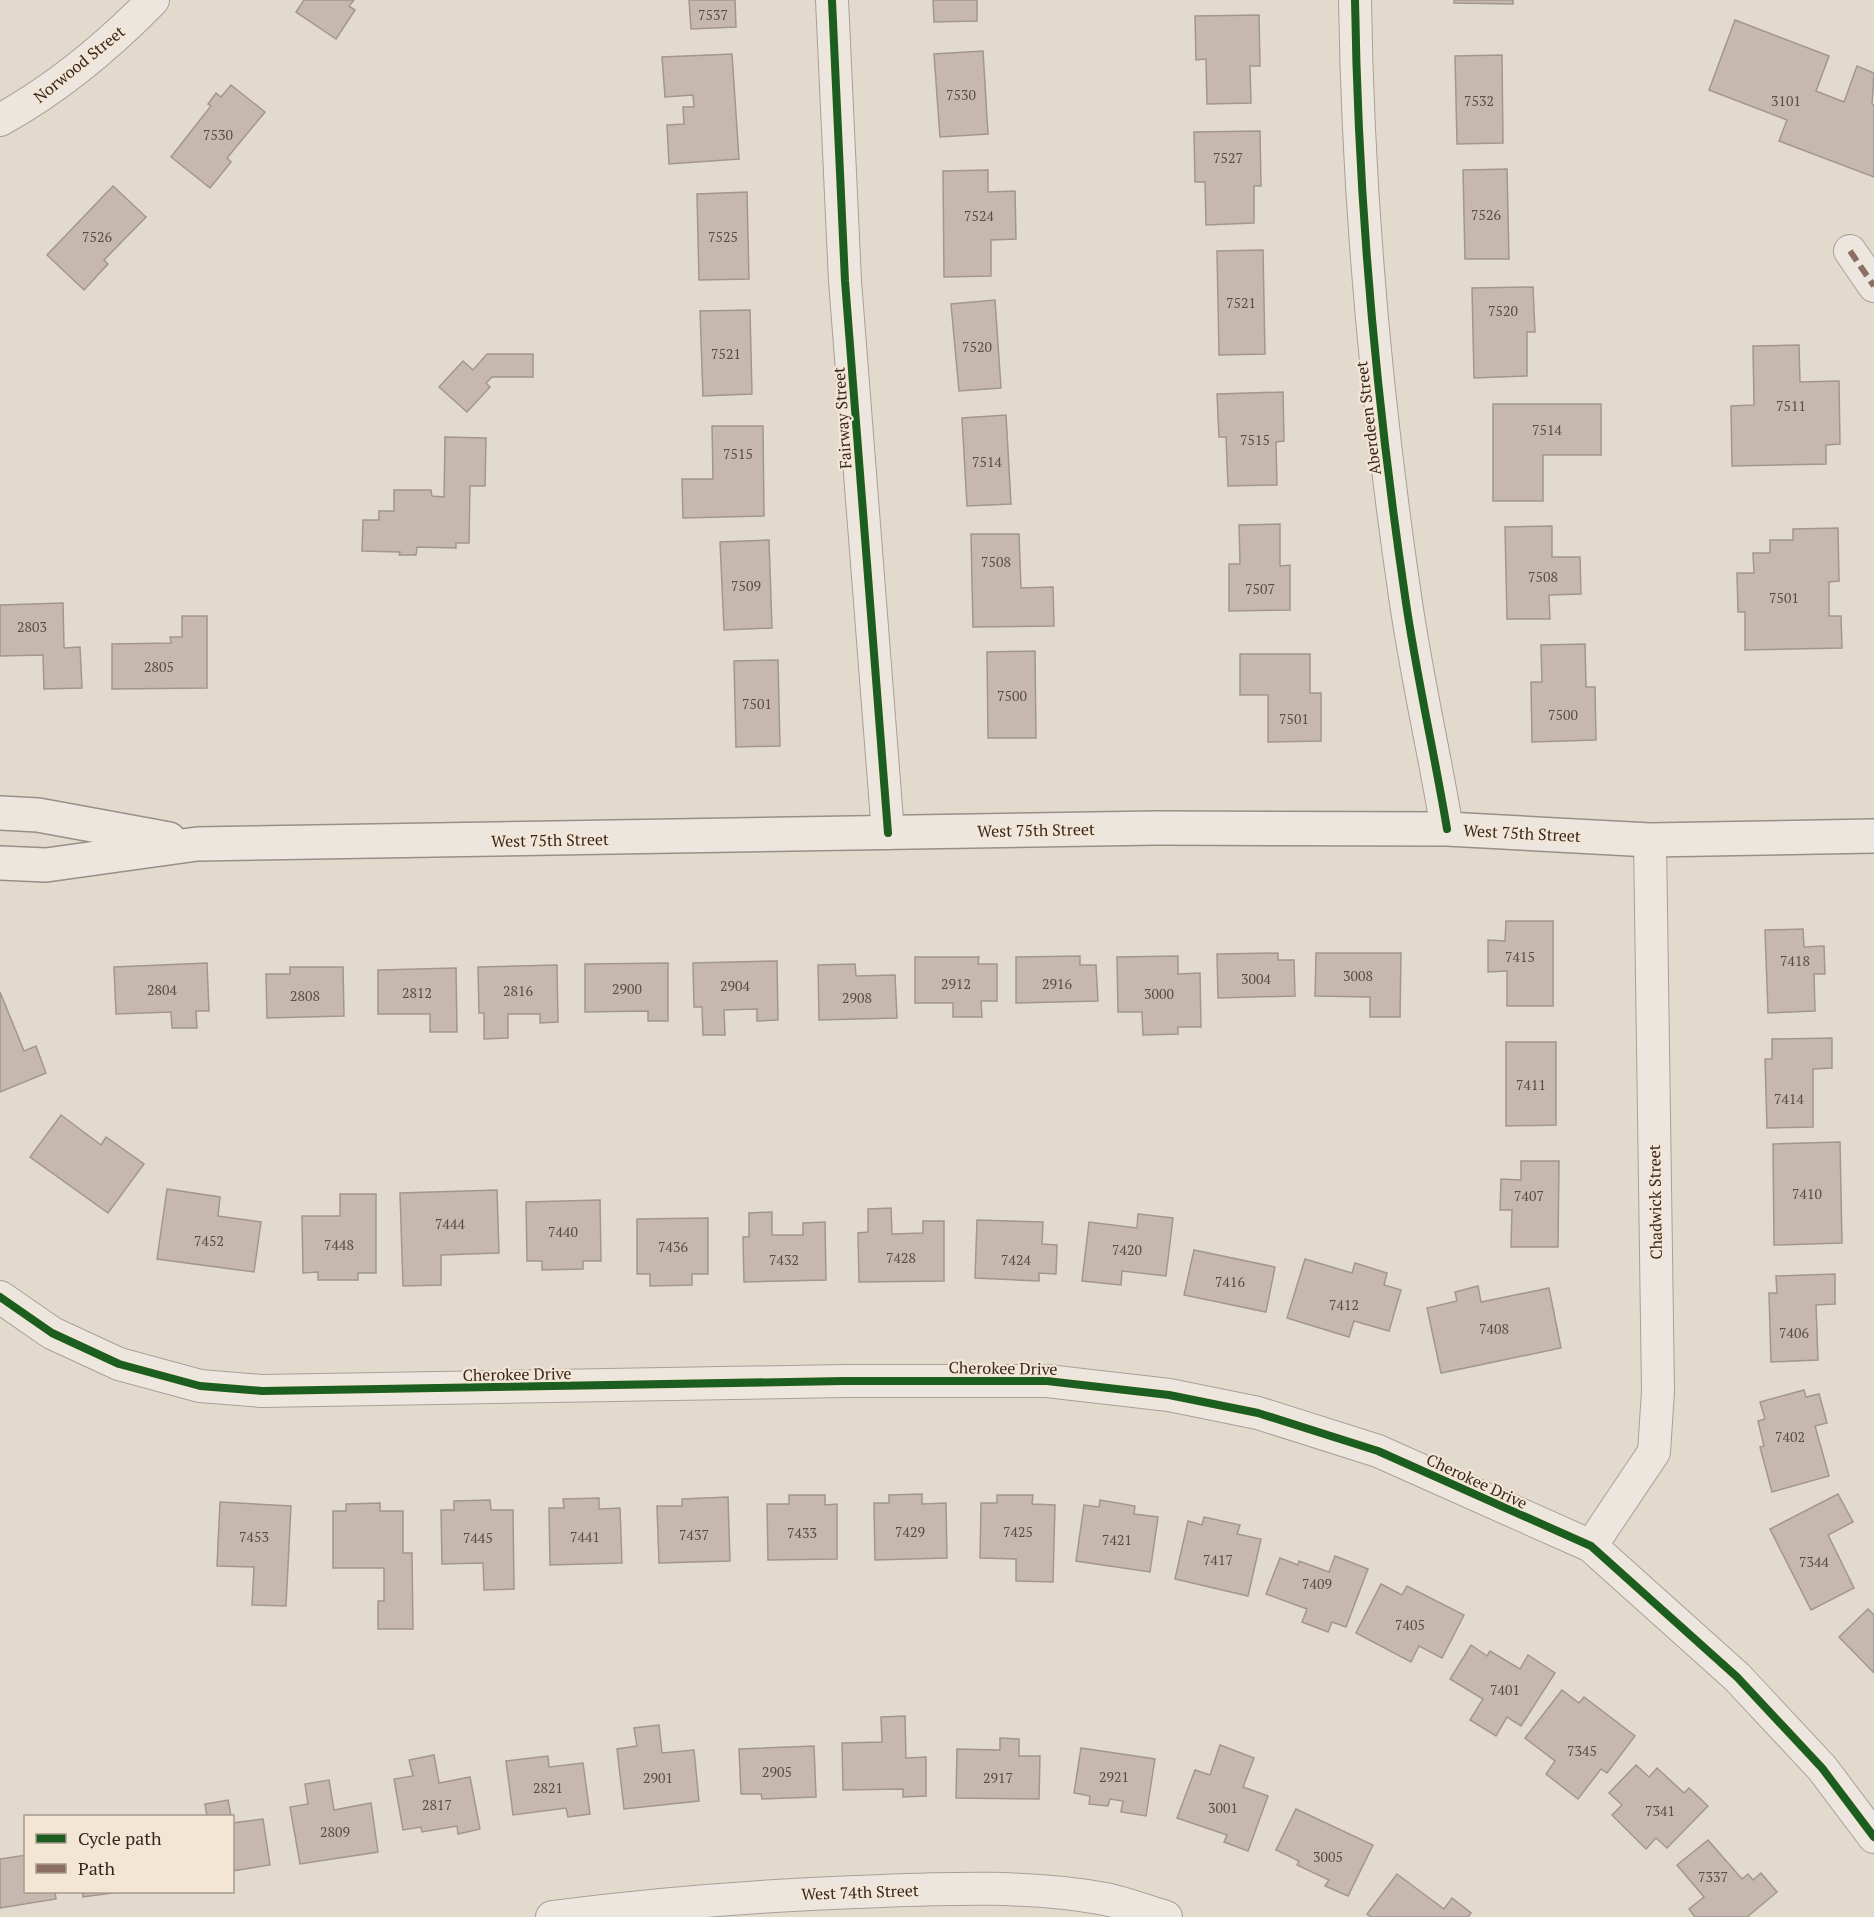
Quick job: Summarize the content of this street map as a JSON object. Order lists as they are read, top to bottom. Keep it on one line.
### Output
{"streets":{"main road":["West 75th Street"],"street":["Norwood Street","Fairway Street","Aberdeen Street","Chadwick Street","Cherokee Drive","West 74th Street"]},"crossings":[["Fairway Street","West 75th Street"],["Aberdeen Street","West 75th Street"],["West 75th Street","Chadwick Street"],["Chadwick Street","Cherokee Drive"]],"house_numbers":["7537","7530","7532","3101","7530","7527","7526","7524","7526","7525","7521","7520","7520","7521","7511","7514","7515","7515","7514","7508","7508","7509","7507","7501","2803","2805","7500","7501","7500","7501","7415","7418","3008","3004","2912","2916","2904","2900","2804","2816","2812","3000","2808","2908","7411","7414","7410","7407","7444","7440","7452","7448","7436","7420","7428","7432","7424","7416","7412","7408","7406","7402","7429","7425","7433","7437","7453","7441","7445","7421","7417","7344","7409","7405","7401","7345","2905","2921","2901","2917","2821","2817","3001","7341","2809","3005","7337"],"legend":["Cycle path","Path"]}
